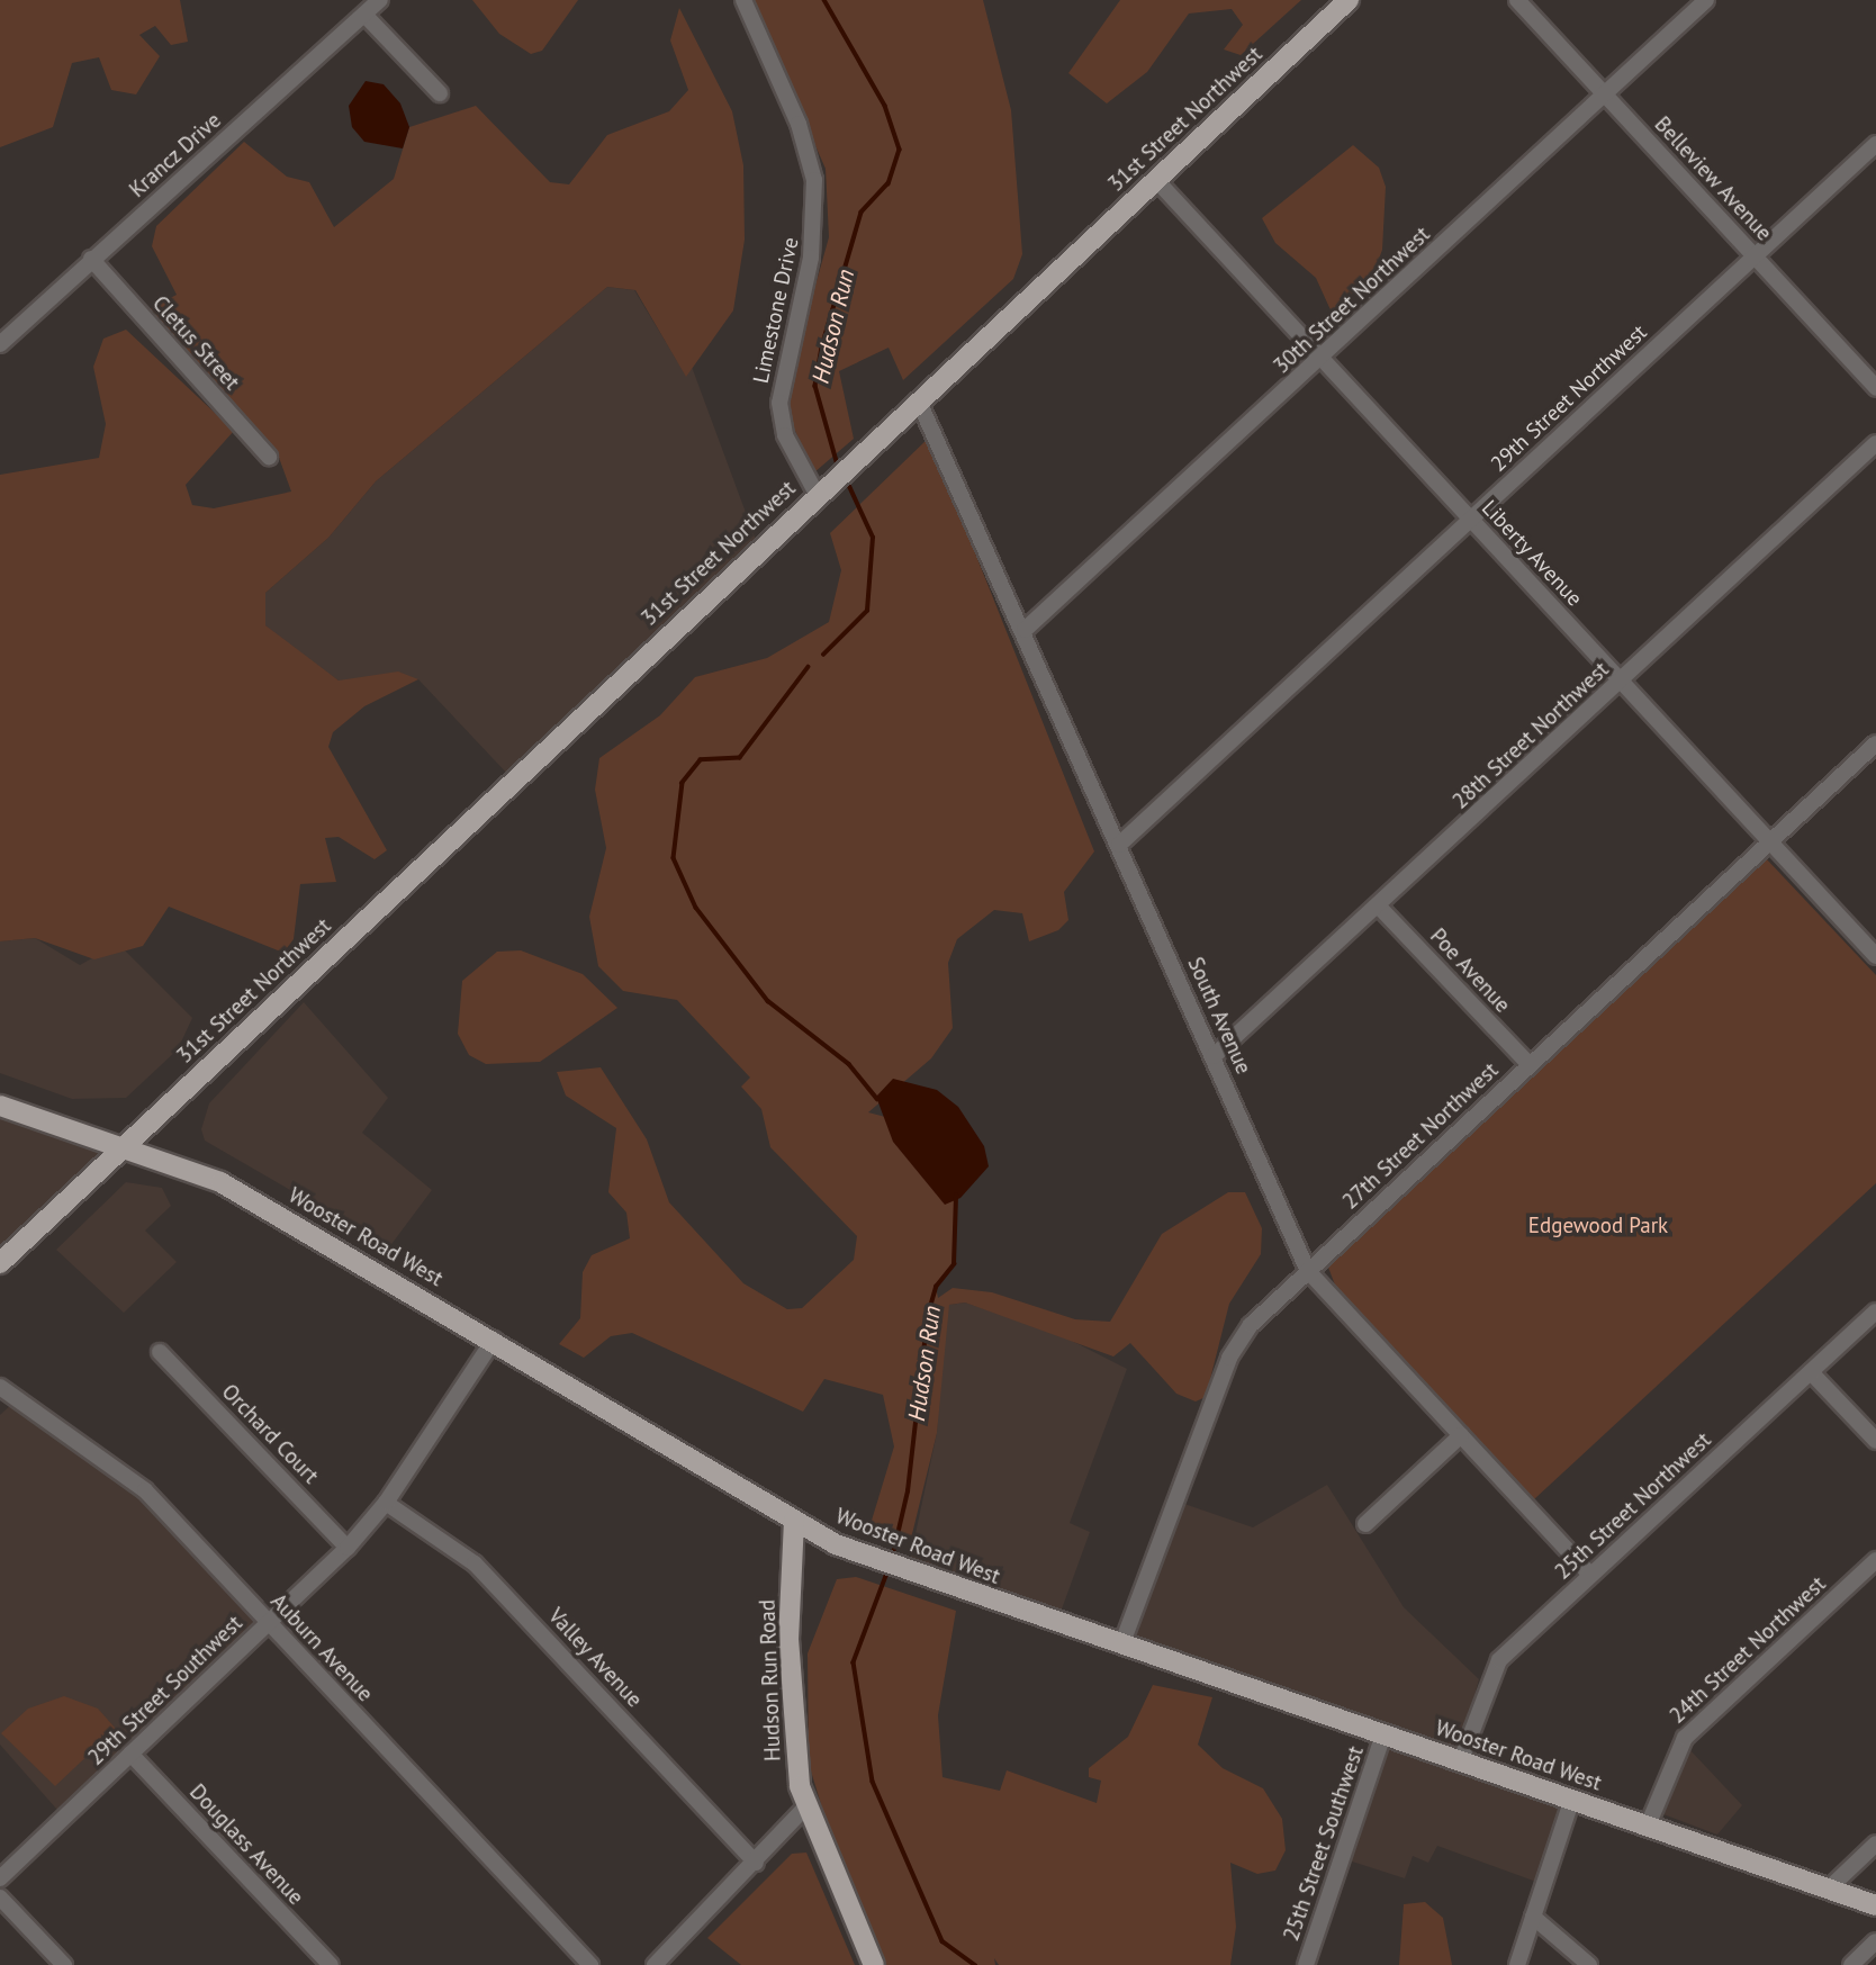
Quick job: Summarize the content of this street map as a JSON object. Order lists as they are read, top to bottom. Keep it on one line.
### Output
{"streets":{"main road":["31st Street Northwest","Wooster Road West","Hudson Run Road"],"street":["Krancz Drive","Belleview Avenue","30th Street Northwest","Limestone Drive","Cletus Street","29th Street Northwest","Liberty Avenue","28th Street Northwest","Poe Avenue","South Avenue","27th Street Northwest","Orchard Court","25th Street Northwest","Auburn Avenue","24th Street Northwest","Valley Avenue","29th Street Southwest","25th Street Southwest","Douglass Avenue"]},"crossings":[["31st Street Northwest","Limestone Drive"],["31st Street Northwest","Liberty Avenue"],["31st Street Northwest","South Avenue"],["31st Street Northwest","Wooster Road West"],["Krancz Drive","Cletus Street"],["Belleview Avenue","30th Street Northwest"],["Belleview Avenue","29th Street Northwest"],["30th Street Northwest","Liberty Avenue"],["30th Street Northwest","South Avenue"],["29th Street Northwest","Liberty Avenue"],["29th Street Northwest","South Avenue"],["Liberty Avenue","28th Street Northwest"],["Liberty Avenue","27th Street Northwest"],["28th Street Northwest","Poe Avenue"],["28th Street Northwest","South Avenue"],["Poe Avenue","27th Street Northwest"],["South Avenue","27th Street Northwest"],["South Avenue","25th Street Northwest"],["27th Street Northwest","Wooster Road West"],["Wooster Road West","25th Street Northwest"],["Wooster Road West","24th Street Northwest"],["Wooster Road West","Hudson Run Road"],["Wooster Road West","29th Street Southwest"],["Wooster Road West","25th Street Southwest"],["Orchard Court","29th Street Southwest"],["Auburn Avenue","29th Street Southwest"],["Valley Avenue","29th Street Southwest"],["29th Street Southwest","Douglass Avenue"]],"water":["Hudson Run"],"parks":["Edgewood Park"]}
